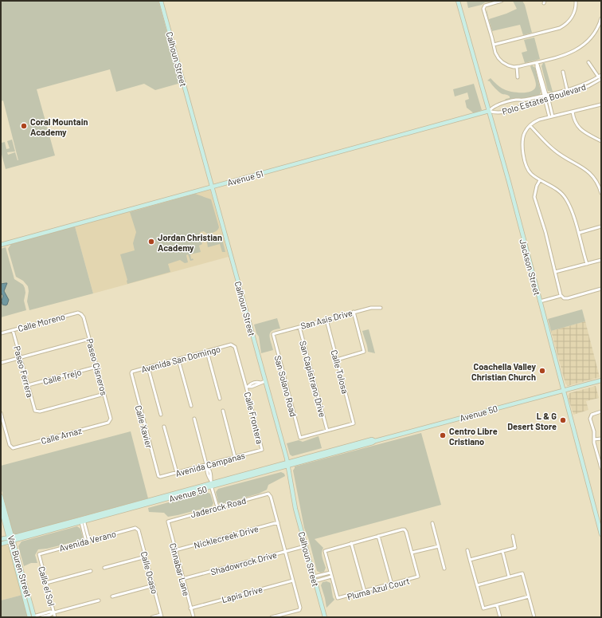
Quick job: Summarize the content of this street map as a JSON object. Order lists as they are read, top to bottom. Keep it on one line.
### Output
{"streets":{"street":["Calhoun Street","Polo Estates Boulevard","Avenue 51","Jackson Street","San Asis Drive","Calle Moreno","Avenida San Domingo","Paseo Cisneros","Paseo Ferrera","Calle Tolosa","Calle Trejo","San Capistrano Drive","San Solano Road","Avenue 50","Calle Frontera","Calle Xavier","Calle Arnaz","Avenida Campanas","Jaderock Road","Nicklecreek Drive","Avenida Verano","Shadowrock Drive","Van Buren Street","Cinnabar Lane","Calle Ocaso","Calle el Sol","Pluma Azul Court","Lapis Drive"]},"crossings":[["Calhoun Street","Avenue 51"],["Calhoun Street","Avenue 50"],["Calhoun Street","Shadowrock Drive"],["Polo Estates Boulevard","Avenue 51"],["Polo Estates Boulevard","Jackson Street"],["Avenue 51","Jackson Street"],["Jackson Street","Avenue 50"],["San Asis Drive","Calle Tolosa"],["San Asis Drive","San Capistrano Drive"],["San Asis Drive","San Solano Road"],["Calle Moreno","Paseo Cisneros"],["Calle Moreno","Paseo Ferrera"],["Avenida San Domingo","Calle Frontera"],["Avenida San Domingo","Calle Xavier"],["Paseo Cisneros","Paseo Ferrera"],["Paseo Cisneros","Calle Trejo"],["Paseo Cisneros","Calle Arnaz"],["Paseo Ferrera","Calle Trejo"],["Calle Tolosa","San Capistrano Drive"],["Calle Tolosa","San Solano Road"],["San Capistrano Drive","San Solano Road"],["Avenue 50","Van Buren Street"],["Calle Frontera","Avenida Campanas"],["Calle Xavier","Avenida Campanas"],["Jaderock Road","Nicklecreek Drive"],["Jaderock Road","Cinnabar Lane"],["Nicklecreek Drive","Cinnabar Lane"],["Avenida Verano","Calle Ocaso"],["Avenida Verano","Calle el Sol"],["Shadowrock Drive","Cinnabar Lane"],["Cinnabar Lane","Lapis Drive"]],"places":["Coral Mountain Academy","Jordan Christian Academy","Coachella Valley Christian Church","L & G Desert Store","Centro Libre Cristiano"]}
